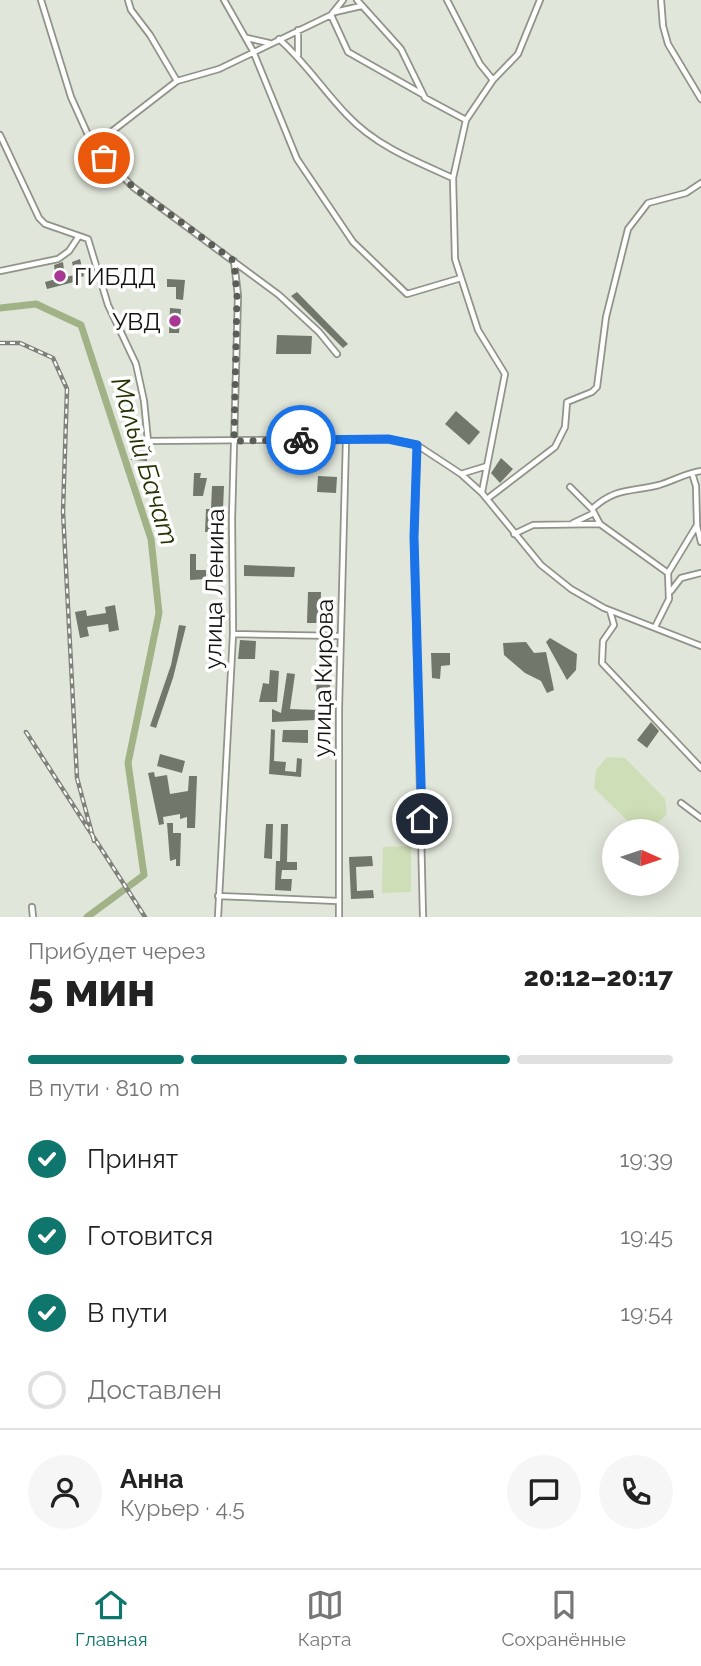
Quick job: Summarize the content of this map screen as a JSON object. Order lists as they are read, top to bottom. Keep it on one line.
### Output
{"streets":{"street":["улица Ленина","улица Кирова"]},"water":["Малый Бачат"],"places":["ГИБДД","УВД"],"north":"right","page":{"heading":["5 мин","Прибудет через","20:12–20:17"],"panel":["Анна","Курьер · 4.5"],"bar":"В пути · 810 m","list":[["Принят","19:39"],["Готовится","19:45"],["В пути","19:54"],"Доставлен"],"tabs":["Главная","Карта","Сохранённые"]}}
